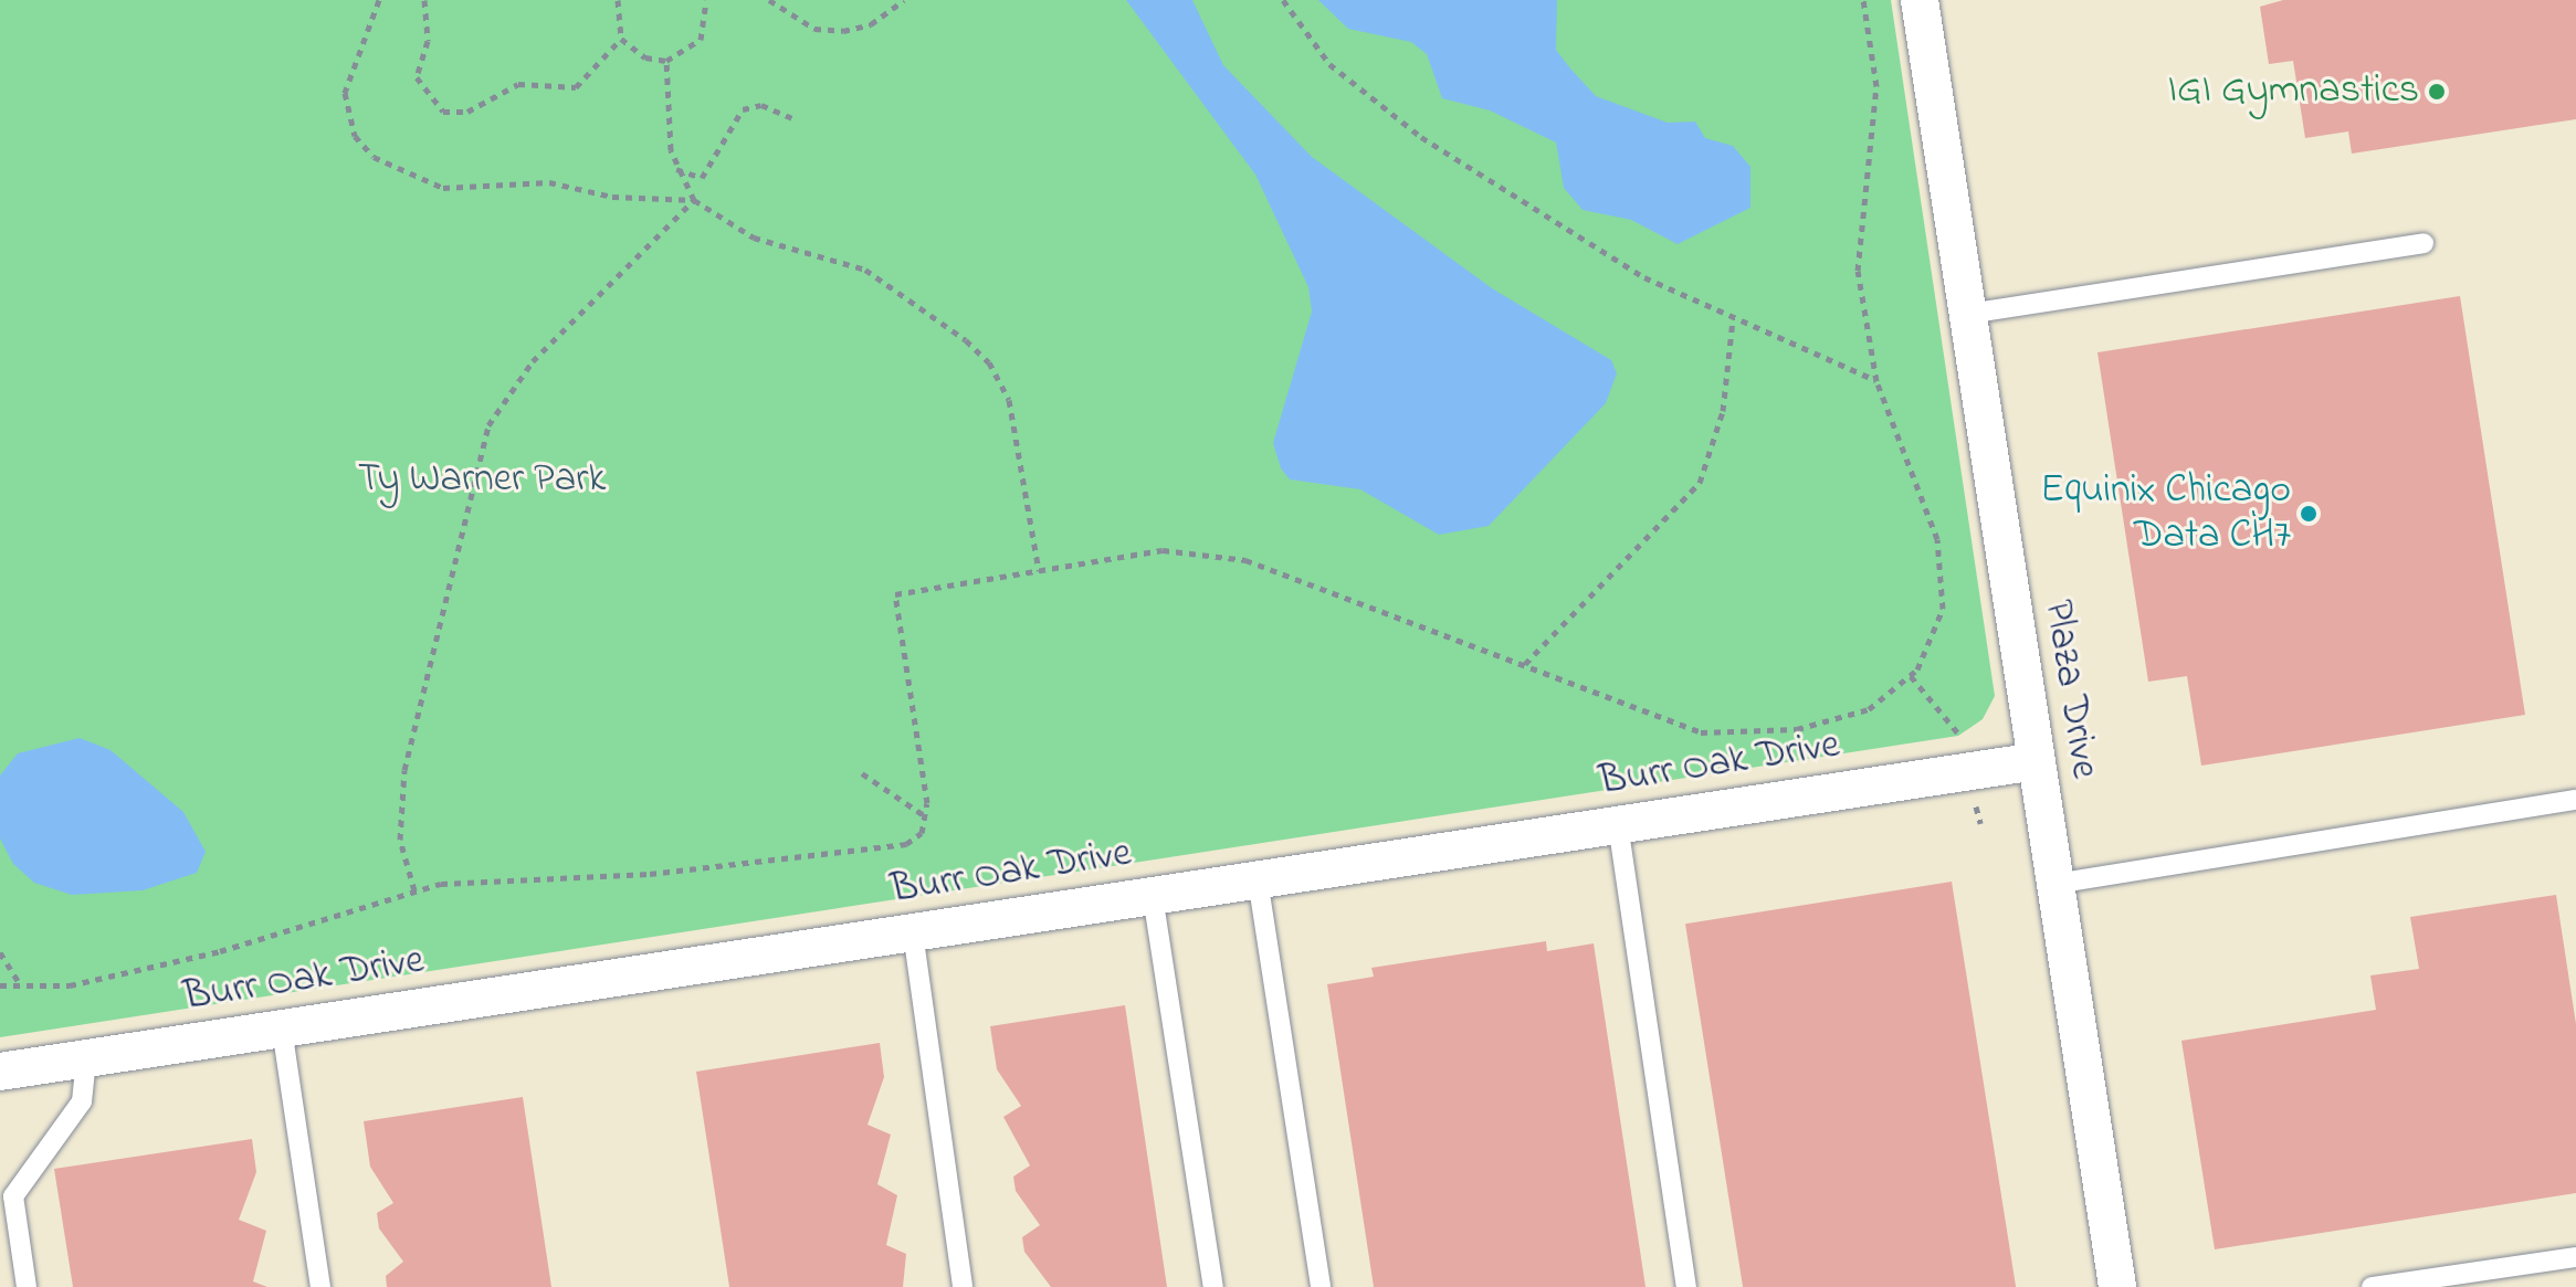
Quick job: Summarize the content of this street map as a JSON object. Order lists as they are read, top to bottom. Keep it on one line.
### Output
{"streets":{"street":["Plaza Drive","Burr Oak Drive"]},"crossings":[["Plaza Drive","Burr Oak Drive"]],"parks":["Ty Warner Park"],"places":["IGI Gymnastics","Equinix Chicago Data CH7"]}
